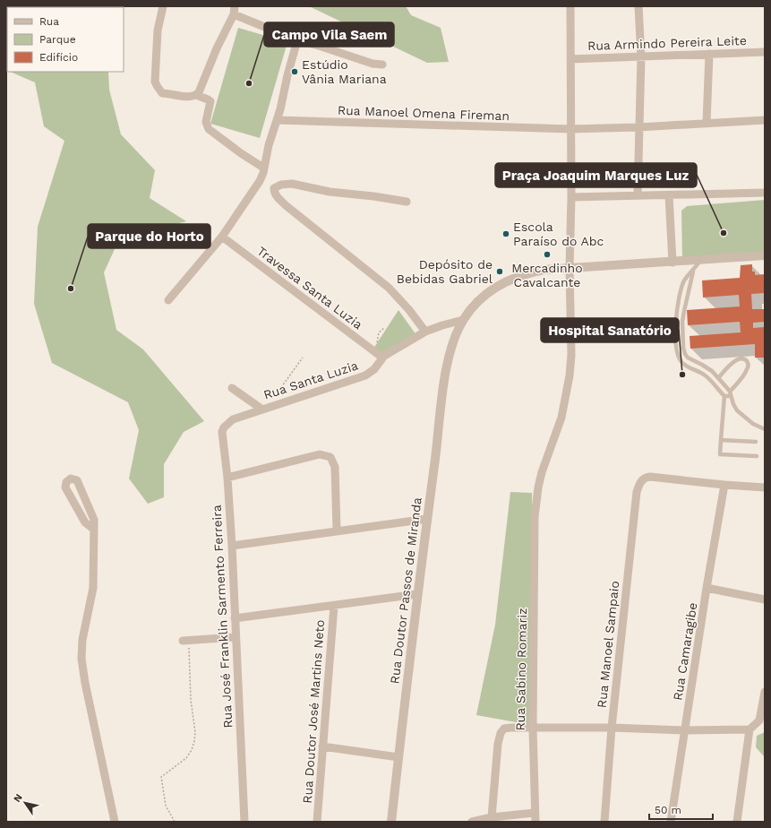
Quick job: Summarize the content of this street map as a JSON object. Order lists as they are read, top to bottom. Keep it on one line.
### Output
{"streets":{"street":["Rua Armindo Pereira Leite","Rua Manoel Omena Fireman","Travessa Santa Luzia","Rua Santa Luzia","Rua Doutor Passos de Miranda","Rua José Franklin Sarmento Ferreira","Rua Manoel Sampaio","Rua Camaragibe","Rua Sabino Romariz","Rua Doutor José Martins Neto"]},"crossings":[["Rua Armindo Pereira Leite","Rua Sabino Romariz"],["Rua Manoel Omena Fireman","Rua Sabino Romariz"],["Travessa Santa Luzia","Rua Santa Luzia"],["Rua Santa Luzia","Rua Doutor Passos de Miranda"],["Rua Santa Luzia","Rua José Franklin Sarmento Ferreira"],["Rua Doutor Passos de Miranda","Rua Sabino Romariz"],["Rua Manoel Sampaio","Rua Camaragibe"]],"places":["Estúdio Vânia Mariana","Campo Vila Saem","Praça Joaquim Marques Luz","Escola Paraíso do Abc","Mercadinho Cavalcante","Depósito de Bebidas Gabriel","Parque do Horto","Hospital Sanatório"],"legend":["Rua","Parque","Edifício"],"scale_bar":"50 m","north":"top left"}
